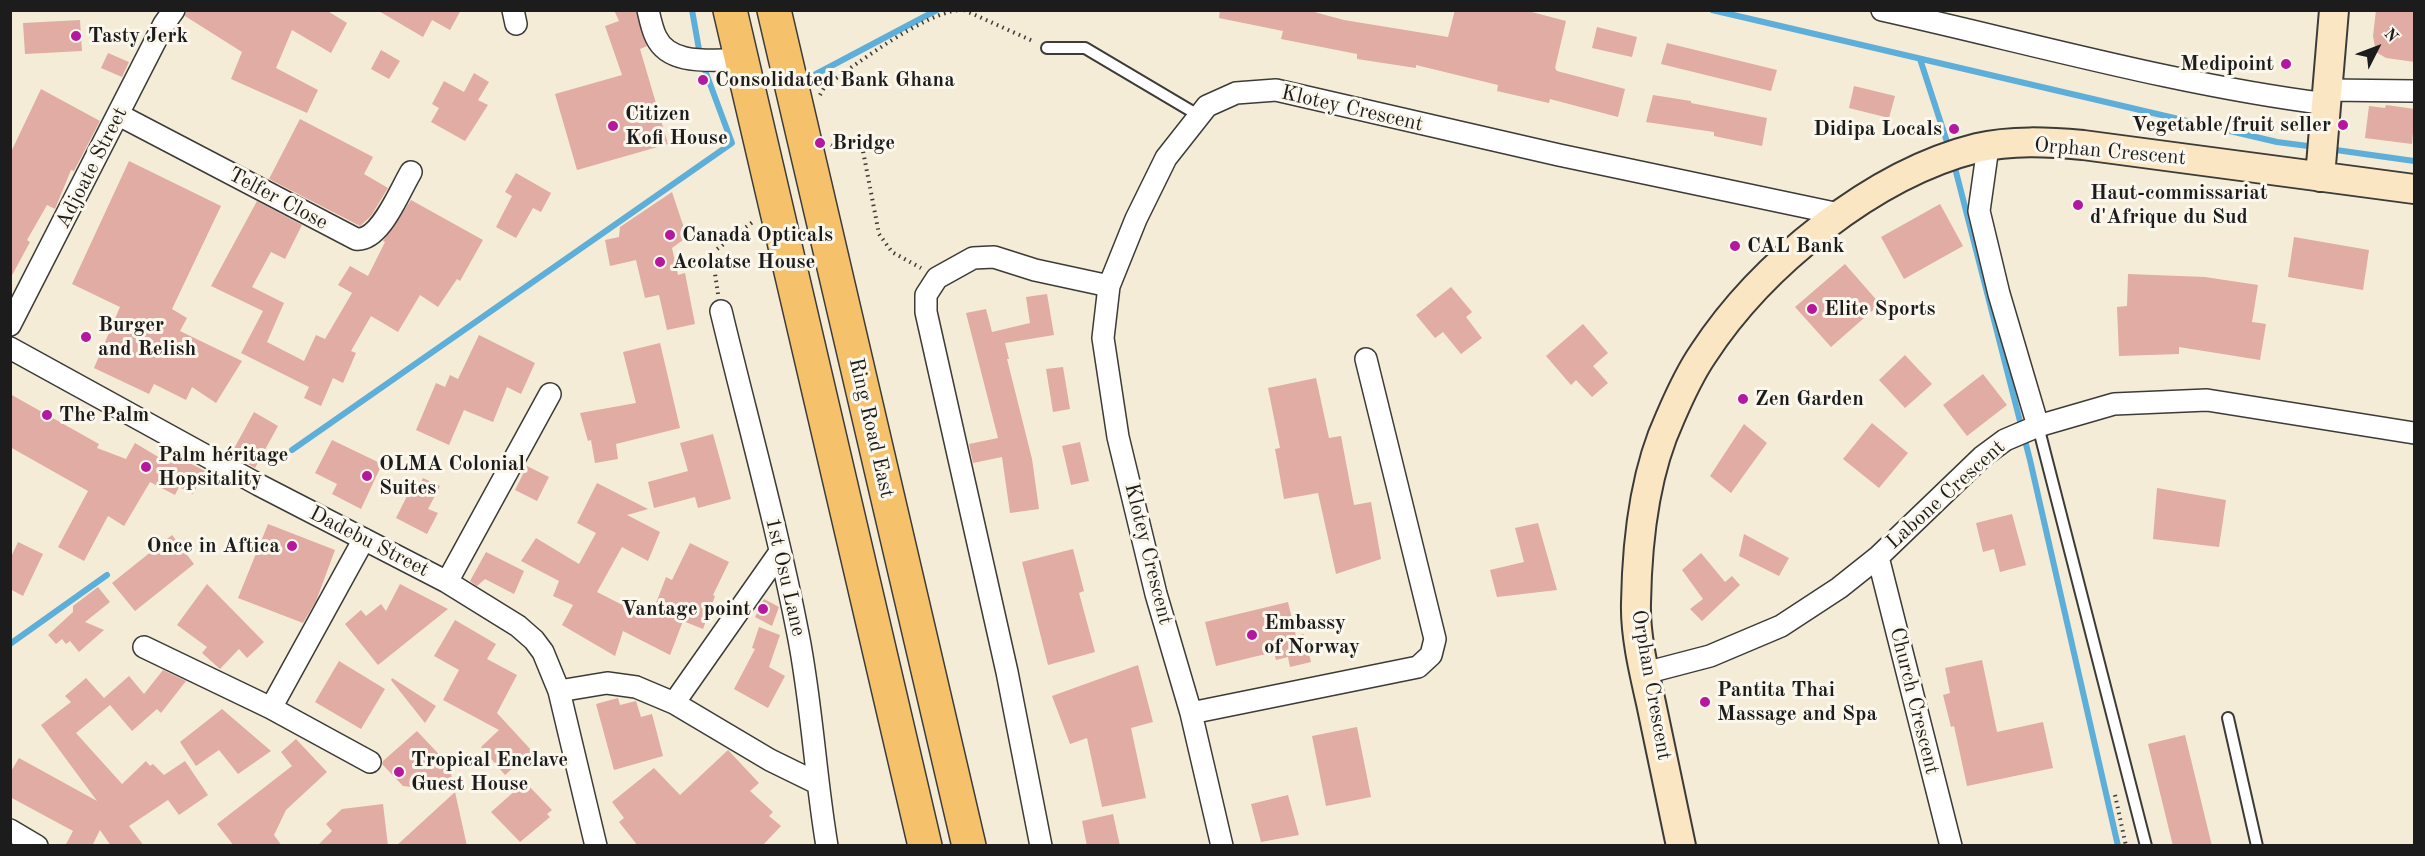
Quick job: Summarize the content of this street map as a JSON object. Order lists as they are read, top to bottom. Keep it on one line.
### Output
{"streets":{"main road":["Ring Road East"],"street":["Klotey Crescent","Orphan Crescent","Adjoate Street","Telfer Close","Labone Crescent","Dadebu Street","1st Osu Lane","Church Crescent"]},"crossings":[["Klotey Crescent","Orphan Crescent"],["Orphan Crescent","Labone Crescent"],["Adjoate Street","Telfer Close"],["Labone Crescent","Church Crescent"]],"places":["Tasty Jerk","Medipoint","Consolidated Bank Ghana","Vegetable/fruit seller","Citizen Kofi House","Didipa Locals","Bridge","Haut-commissariat d'Afrique du Sud","Canada Opticals","CAL Bank","Acolatse House","Elite Sports","Burger and Relish","Zen Garden","The Palm","Palm héritage Hopsitality","OLMA Colonial Suites","Once in Aftica","Vantage point","Embassy of Norway","Pantita Thai Massage and Spa","Tropical Enclave Guest House"],"north":"top right"}
